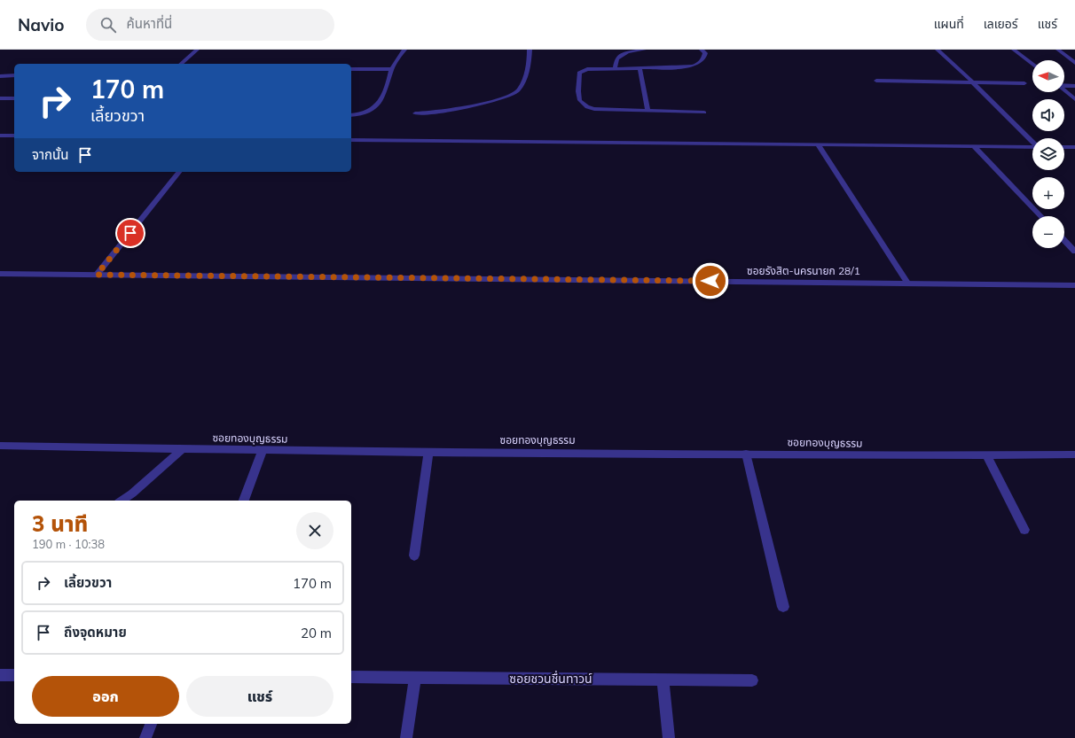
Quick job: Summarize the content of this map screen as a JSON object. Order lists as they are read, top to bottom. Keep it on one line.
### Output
{"streets":{"street":["ซอยรังสิต-นครนายก 28/1","ซอยทองบุญธรรม","ซอยชวนชื่นทาวน์"]},"north":"left","page":{"header":"Navio","search":"ค้นหาที่นี่","nav":["แผนที่","เลเยอร์","แชร์"],"map_buttons":["+","−"],"turn":["170 m","เลี้ยวขวา"],"then":"จากนั้น","heading":["3 นาที","190 m · 10:38"],"list":[{"name":"เลี้ยวขวา","value":"170 m"},{"name":"ถึงจุดหมาย","value":"20 m"}],"buttons":["ออก","แชร์"]}}
